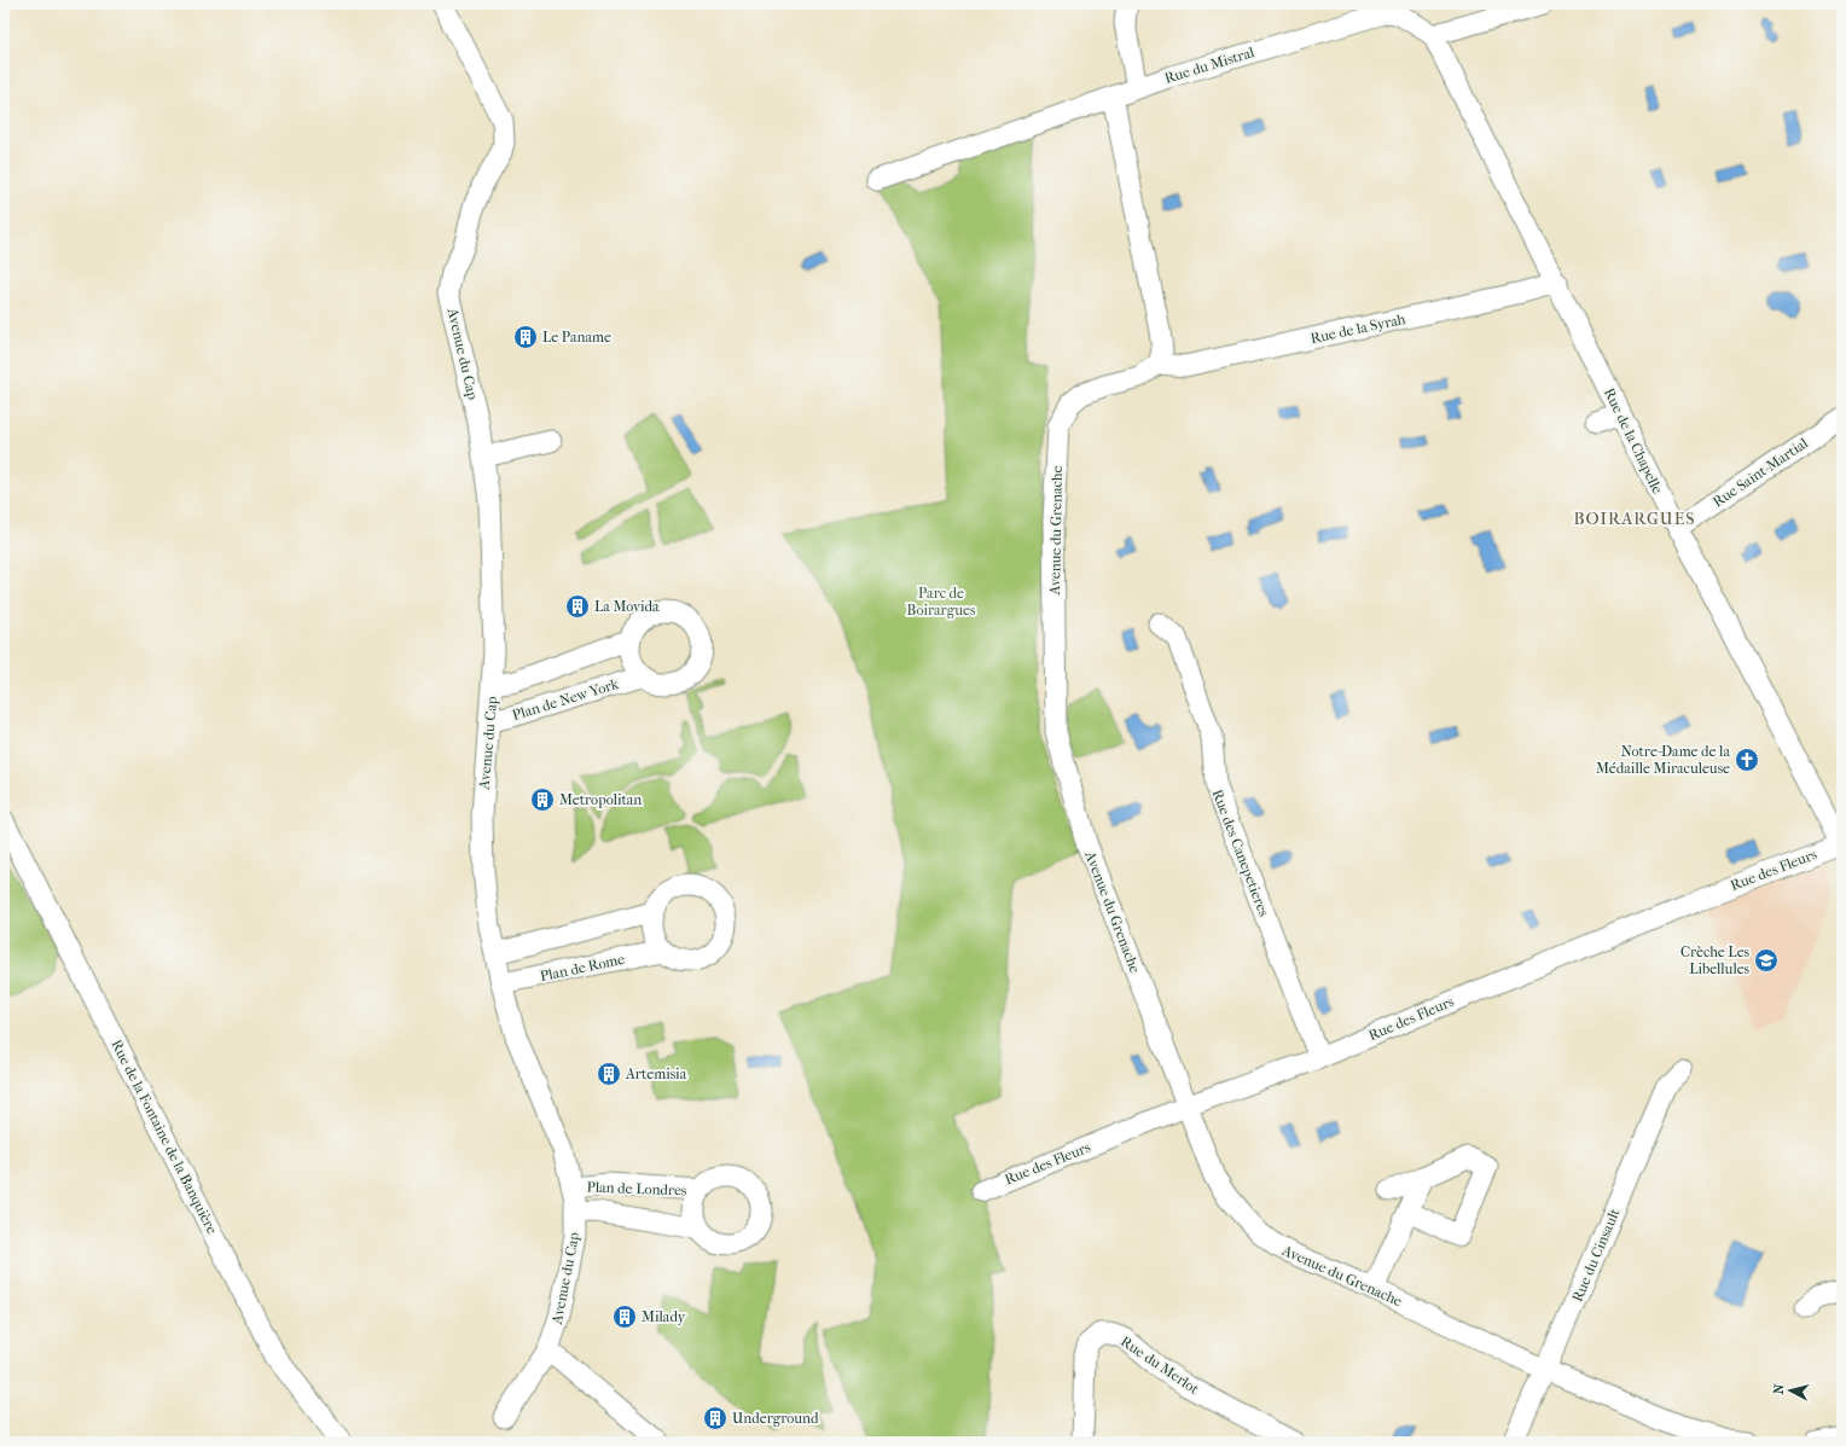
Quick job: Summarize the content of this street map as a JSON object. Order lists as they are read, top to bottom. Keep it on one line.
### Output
{"streets":{"street":["Rue du Mistral","Rue de la Syrah","Avenue du Cap","Rue de la Chapelle","Rue Saint-Martial","Avenue du Grenache","Plan de New York","Rue des Canepetieres","Rue des Fleurs","Plan de Rome","Rue de la Fontaine de la Banquière","Plan de Londres","Rue du Cinsault","Rue du Merlot"]},"crossings":[["Rue du Mistral","Rue de la Chapelle"],["Rue de la Syrah","Rue de la Chapelle"],["Rue de la Syrah","Avenue du Grenache"],["Avenue du Cap","Plan de New York"],["Avenue du Cap","Plan de Rome"],["Avenue du Cap","Plan de Londres"],["Rue de la Chapelle","Rue Saint-Martial"],["Rue de la Chapelle","Rue des Fleurs"],["Avenue du Grenache","Rue des Fleurs"],["Avenue du Grenache","Rue du Cinsault"],["Rue des Canepetieres","Rue des Fleurs"]],"districts":["BOIRARGUES"],"parks":["Parc de Boirargues"],"places":{"building":["Le Paname","La Movida","Metropolitan","Artemisia","Milady","Underground"],"church":["Notre-Dame de la Médaille Miraculeuse"],"school or university":["Crèche Les Libellules"]},"north":"left"}
